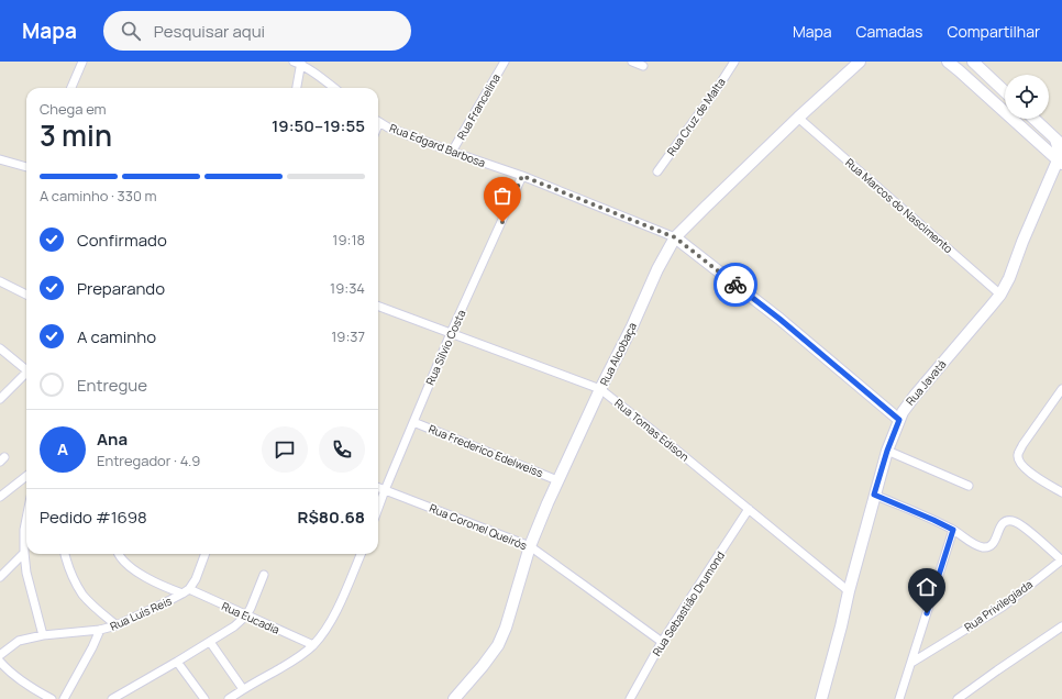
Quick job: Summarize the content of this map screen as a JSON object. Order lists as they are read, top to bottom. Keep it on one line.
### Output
{"streets":{"main road":["Rua Edgard Barbosa","Rua Alcobaça","Rua Javatá"],"street":["Rua Francelina","Rua Cruz de Malta","Rua Marcos do Nascimento","Rua Sílvio Costa","Rua Tomas Edison","Rua Frederico Edelweiss","Rua Coronel Queirós","Rua Sebastião Drumond","Rua Privilegiada","Rua Luís Reis","Rua Eucadia"]},"crossings":[["Rua Francelina","Rua Edgard Barbosa"],["Rua Edgard Barbosa","Rua Sílvio Costa"],["Rua Edgard Barbosa","Rua Alcobaça"],["Rua Edgard Barbosa","Rua Javatá"],["Rua Marcos do Nascimento","Rua Alcobaça"],["Rua Marcos do Nascimento","Rua Javatá"],["Rua Sílvio Costa","Rua Tomas Edison"],["Rua Sílvio Costa","Rua Frederico Edelweiss"],["Rua Sílvio Costa","Rua Coronel Queirós"],["Rua Alcobaça","Rua Tomas Edison"],["Rua Alcobaça","Rua Frederico Edelweiss"],["Rua Alcobaça","Rua Coronel Queirós"],["Rua Javatá","Rua Tomas Edison"],["Rua Tomas Edison","Rua Sebastião Drumond"],["Rua Coronel Queirós","Rua Sebastião Drumond"],["Rua Luís Reis","Rua Eucadia"]],"page":{"header":"Mapa","search":"Pesquisar aqui","nav":["Mapa","Camadas","Compartilhar"],"heading":["3 min","Chega em","19:50–19:55"],"panel":["Ana","Entregador · 4.9","Pedido #1698","R$80.68"],"bar":"A caminho · 330 m","list":[["Confirmado","19:18"],["Preparando","19:34"],["A caminho","19:37"],"Entregue"],"round":"A"}}
